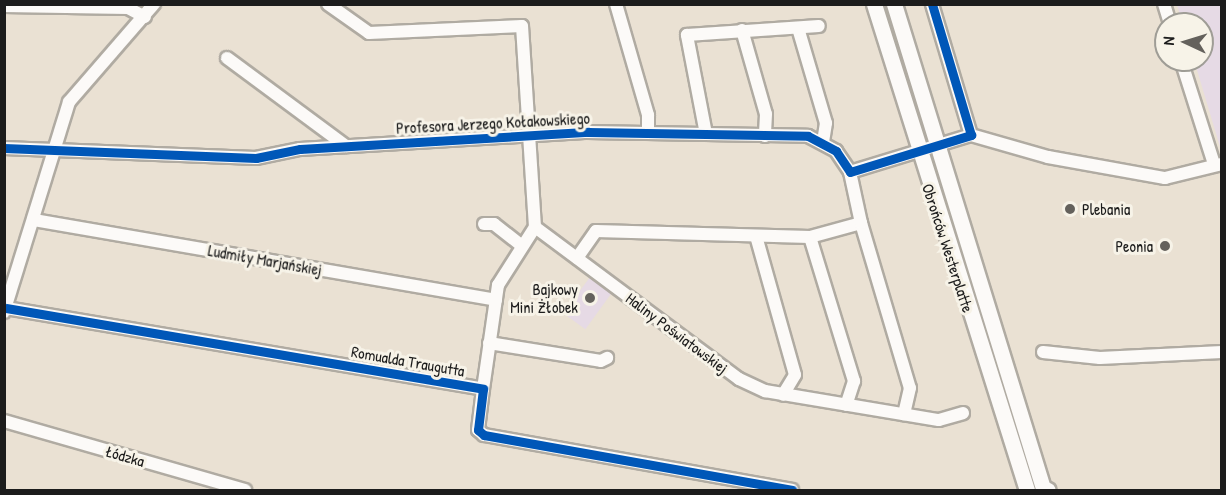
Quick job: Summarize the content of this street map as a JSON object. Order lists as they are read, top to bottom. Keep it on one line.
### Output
{"streets":{"main road":["Obrońców Westerplatte"],"street":["Profesora Jerzego Kołakowskiego","Ludmiły Marjańskiej","Haliny Poświatowskiej","Romualda Traugutta","Łódzka"]},"crossings":[["Profesora Jerzego Kołakowskiego","Romualda Traugutta"],["Ludmiły Marjańskiej","Romualda Traugutta"]],"places":["Plebania","Peonia","Bajkowy Mini Żłobek"],"north":"left"}
